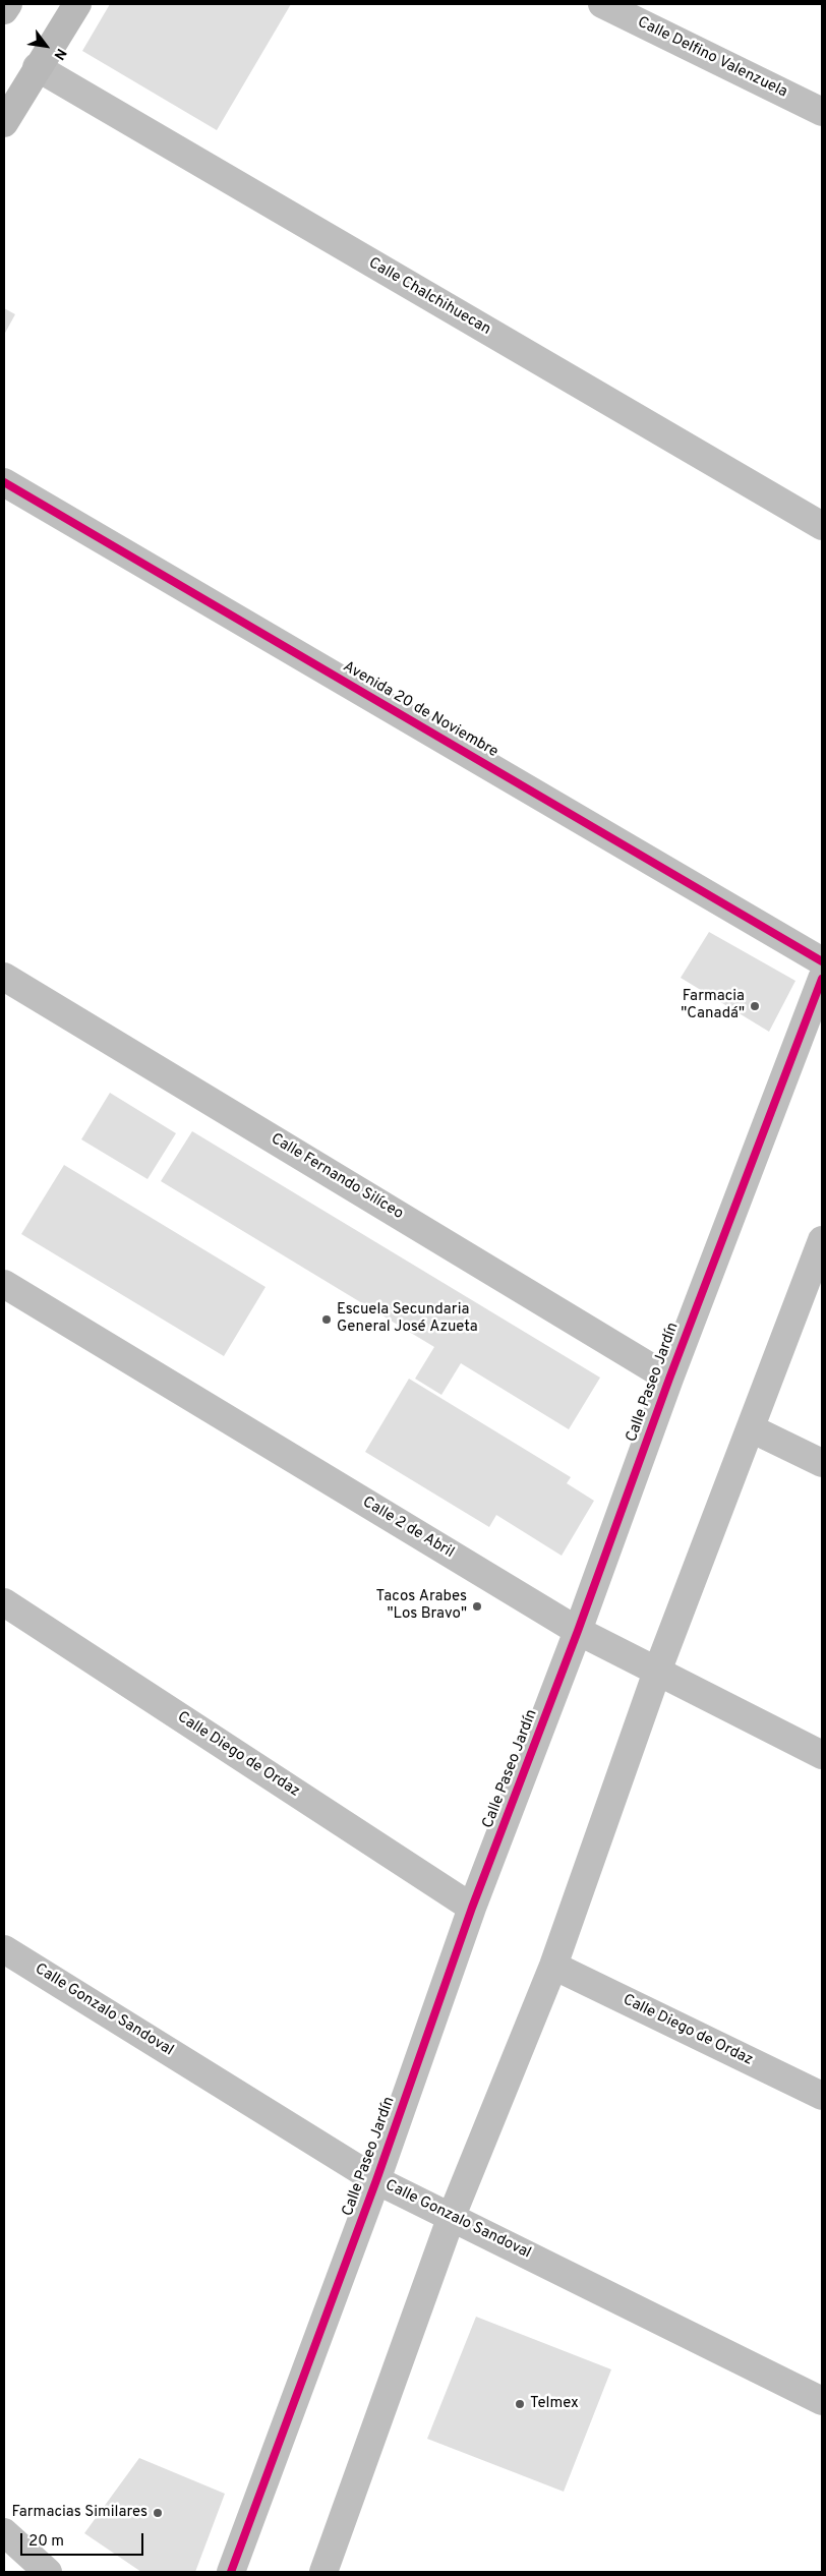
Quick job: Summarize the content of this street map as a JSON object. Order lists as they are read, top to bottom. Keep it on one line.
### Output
{"streets":{"street":["Calle Delfino Valenzuela","Calle Chalchihuecan","Avenida 20 de Noviembre","Calle Fernando Silíceo","Calle Paseo Jardín","Calle 2 de Abril","Calle Diego de Ordaz","Calle Gonzalo Sandoval"]},"crossings":[["Calle Fernando Silíceo","Calle Paseo Jardín"],["Calle Paseo Jardín","Calle 2 de Abril"],["Calle Paseo Jardín","Calle Diego de Ordaz"],["Calle Paseo Jardín","Calle Gonzalo Sandoval"]],"places":["Farmacia \"Canadá\"","Escuela Secundaria General José Azueta","Tacos Arabes \"Los Bravo\"","Telmex","Farmacias Similares"],"scale_bar":"20 m","north":"bottom right"}
